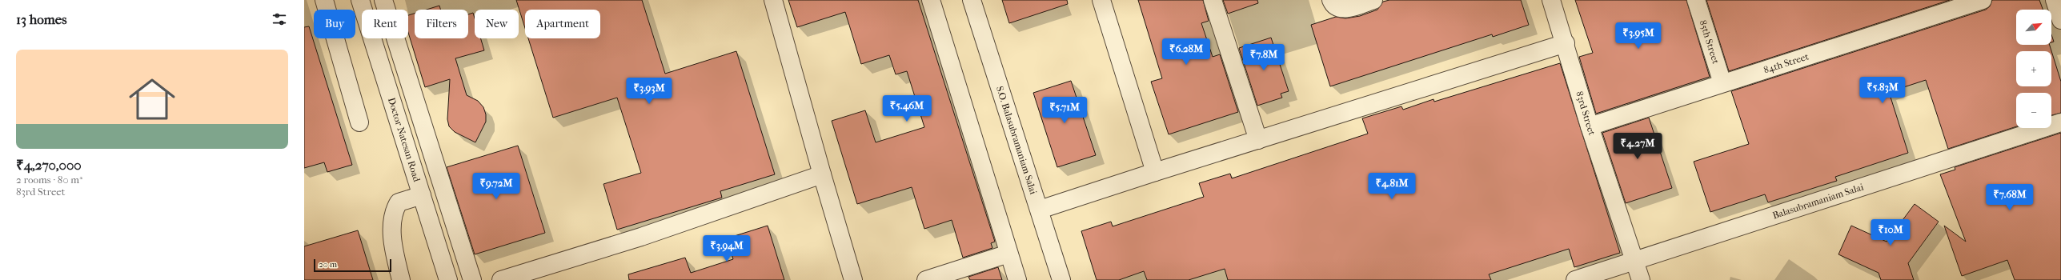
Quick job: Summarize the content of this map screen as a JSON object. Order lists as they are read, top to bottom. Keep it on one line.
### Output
{"streets":{"street":["85th Street","84th Street","83rd Street","Doctor Natesan Road","S.O. Balasubramaniam Salai","Balasubramaniam Salai"]},"crossings":[["85th Street","84th Street"],["84th Street","83rd Street"],["83rd Street","Balasubramaniam Salai"]],"scale_bar":"20 m","north":"top right","page":{"heading":"13 homes","map_buttons":["+","−"],"chip":["Buy","Rent","Filters","New","Apartment"],"price":["₹3.95M","₹6.28M","₹7.8M","₹5.83M","₹3.93M","₹5.46M","₹5.71M","₹4.27M","₹9.72M","₹4.81M","₹7.68M","₹10M","₹3.94M"],"list":[{"name":"₹4,270,000","note":"2 rooms · 80 m² · 83rd Street"}],"scale":"20 m"}}
